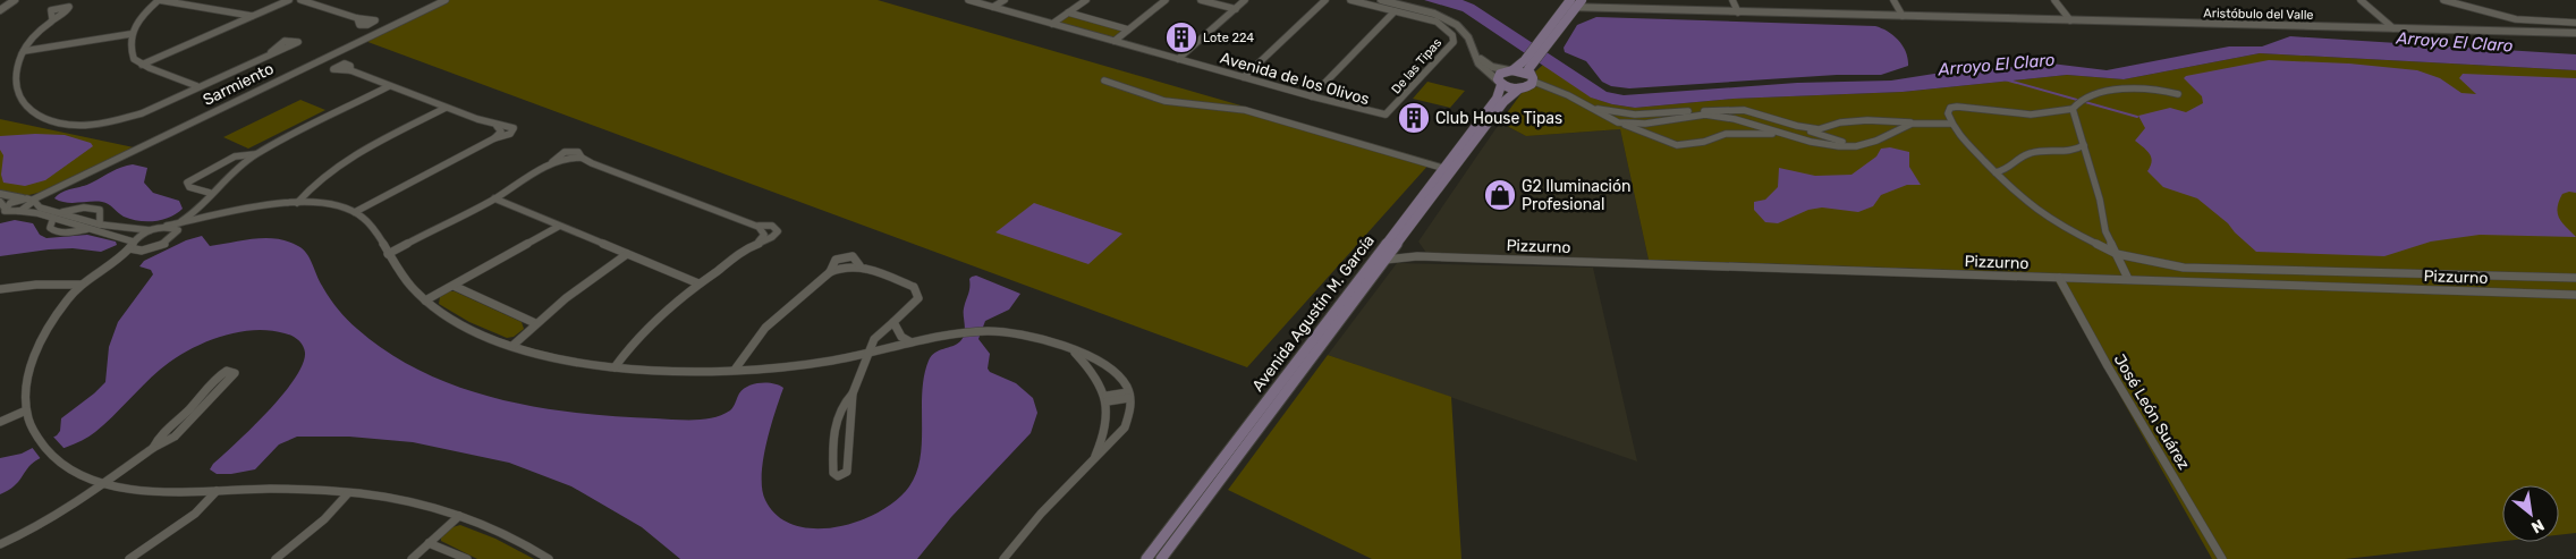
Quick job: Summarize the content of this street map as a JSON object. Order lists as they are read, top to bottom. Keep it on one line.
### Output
{"streets":{"main road":["Avenida Agustín M. García"],"street":["Aristóbulo del Valle","De las Tipas","Avenida de los Olivos","Sarmiento","Pizzurno","José León Suárez"]},"crossings":[["De las Tipas","Avenida de los Olivos"],["Pizzurno","Avenida Agustín M. García"],["Pizzurno","José León Suárez"]],"water":["Arroyo El Claro"],"places":{"building":["Lote 224","Club House Tipas"],"shop":["G2 Iluminación Profesional"]},"north":"bottom right"}
